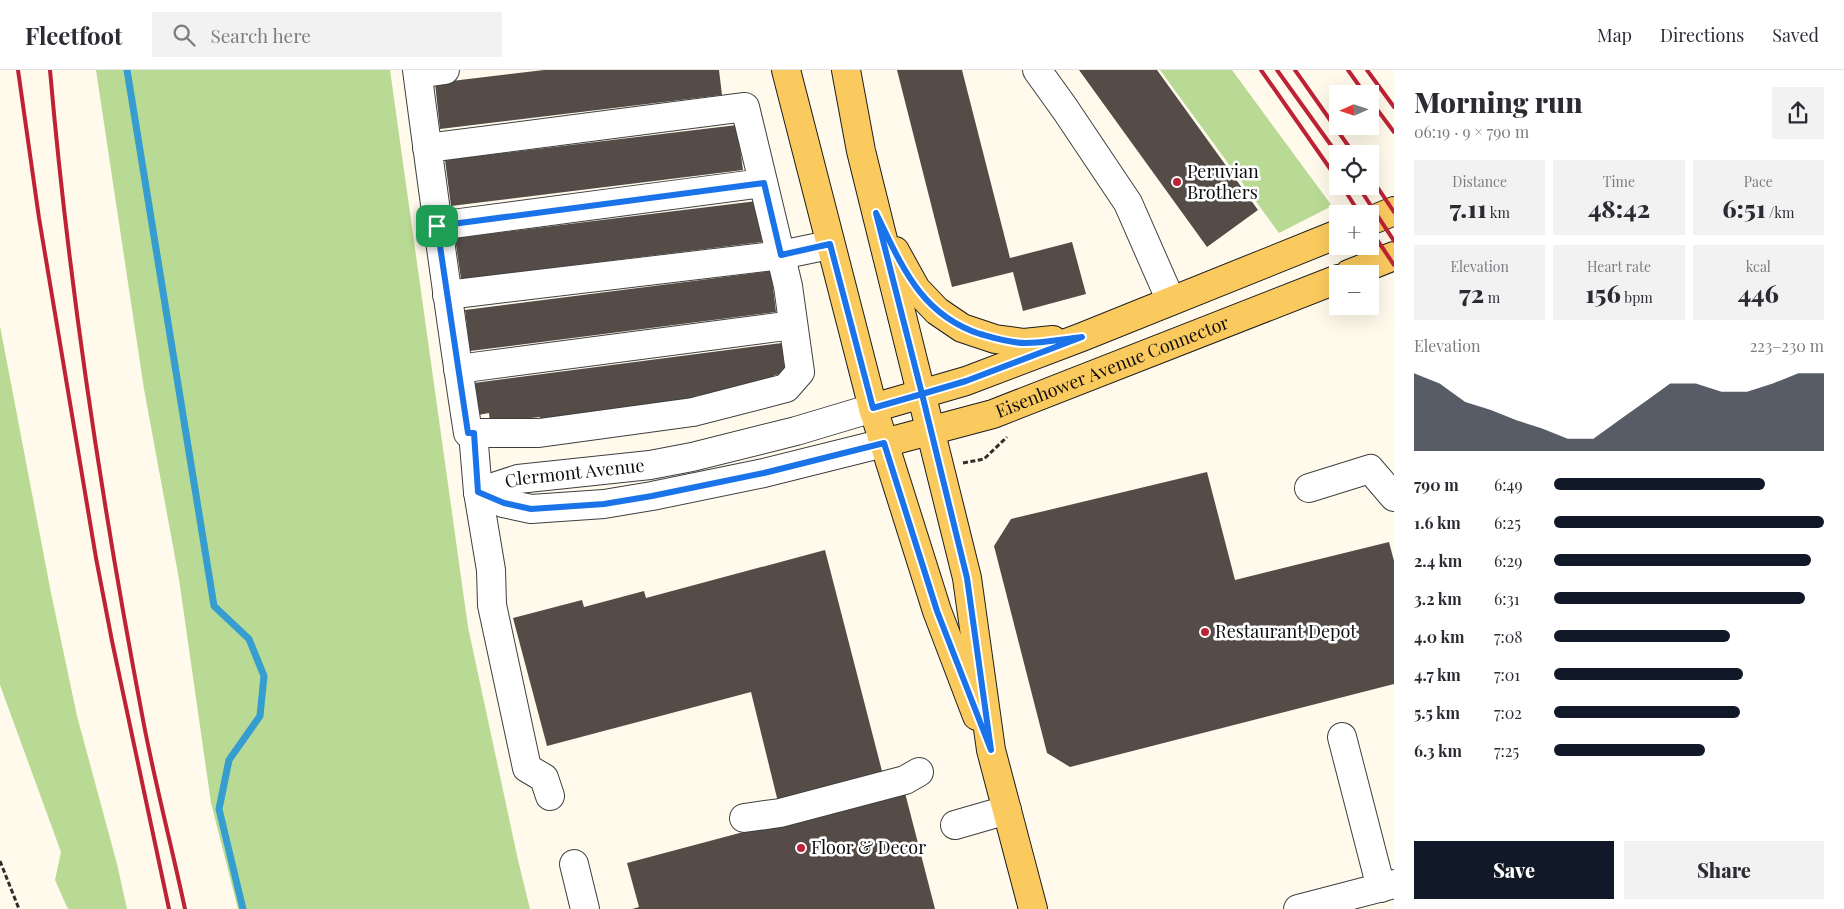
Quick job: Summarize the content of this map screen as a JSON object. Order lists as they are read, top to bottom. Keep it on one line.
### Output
{"streets":{"main road":["Eisenhower Avenue Connector"],"street":["Clermont Avenue"]},"crossings":[["Eisenhower Avenue Connector","Clermont Avenue"]],"places":["Peruvian Brothers","Restaurant Depot","Floor & Decor"],"north":"left","page":{"header":"Fleetfoot","search":"Search here","nav":["Map","Directions","Saved"],"heading":["Morning run","06:19 · 9 × 790 m"],"map_buttons":["+","−"],"stats":[["Distance","7.11 km"],["Time","48:42"],["Pace","6:51 /km"],["Elevation","72 m"],["Heart rate","156 bpm"],["kcal","446"]],"chart":["Elevation","223–230 m"],"list":[{"name":"790 m","note":"6:49"},{"name":"1.6 km","note":"6:25"},{"name":"2.4 km","note":"6:29"},{"name":"3.2 km","note":"6:31"},{"name":"4.0 km","note":"7:08"},{"name":"4.7 km","note":"7:01"},{"name":"5.5 km","note":"7:02"},{"name":"6.3 km","note":"7:25"}],"buttons":["Save","Share"]}}
